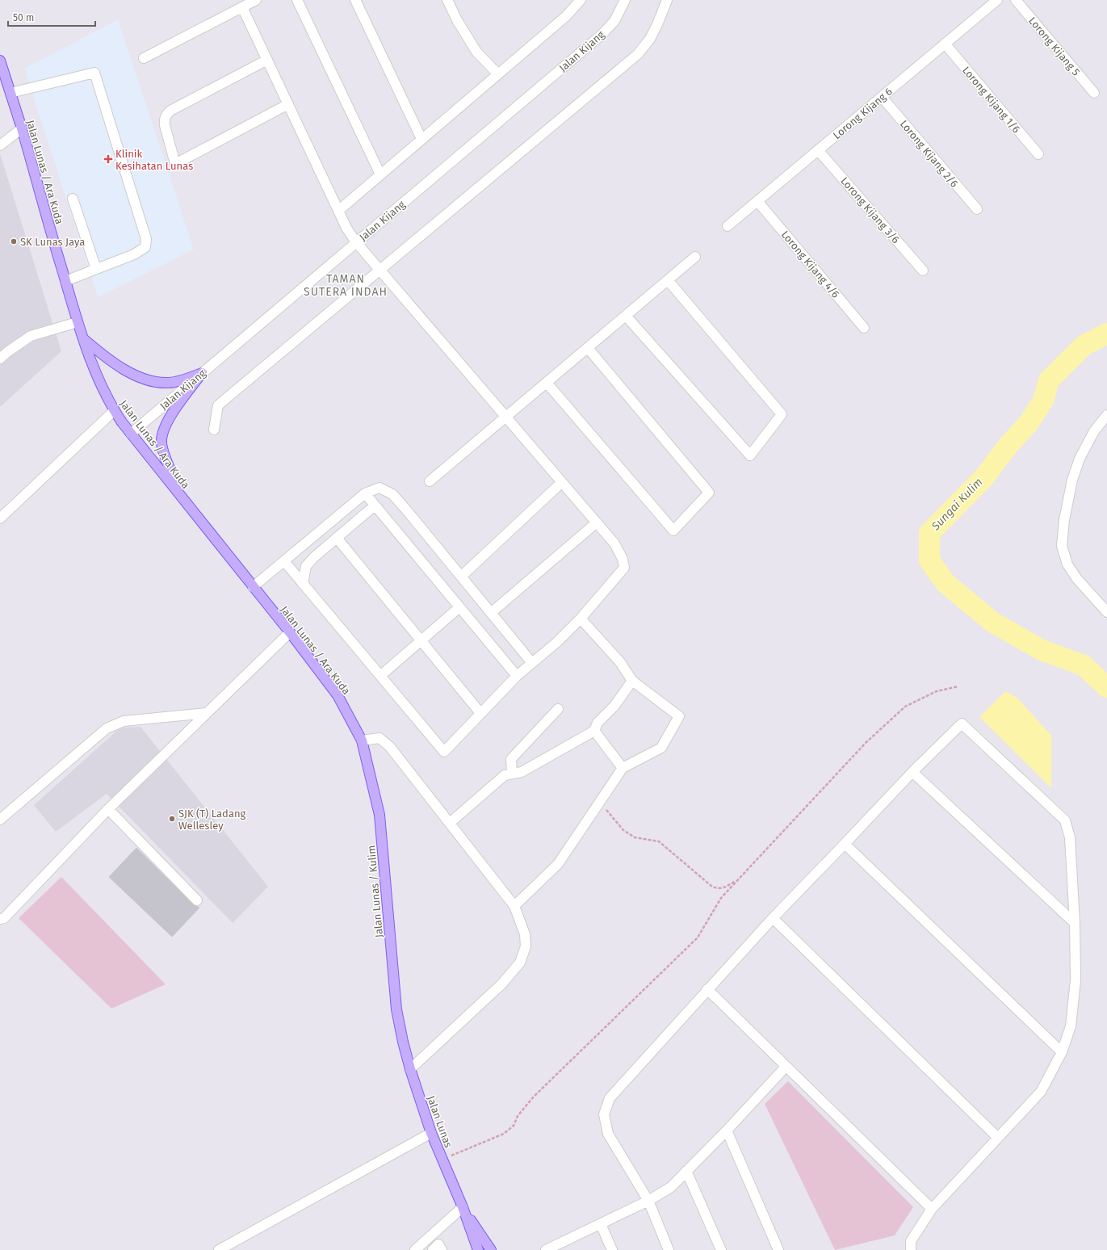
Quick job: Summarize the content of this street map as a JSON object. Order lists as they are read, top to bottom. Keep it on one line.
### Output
{"streets":{"main road":["Jalan Lunas / Ara Kuda","Jalan Lunas / Kulim","Jalan Lunas"],"street":["Lorong Kijang 5","Jalan Kijang","Lorong Kijang 1/6","Lorong Kijang 6","Lorong Kijang 2/6","Lorong Kijang 3/6","Lorong Kijang 4/6"]},"crossings":[["Jalan Kijang","Jalan Lunas / Ara Kuda"],["Lorong Kijang 1/6","Lorong Kijang 6"],["Lorong Kijang 6","Lorong Kijang 2/6"],["Lorong Kijang 6","Lorong Kijang 3/6"],["Lorong Kijang 6","Lorong Kijang 4/6"],["Jalan Lunas / Ara Kuda","Jalan Lunas / Kulim"],["Jalan Lunas / Kulim","Jalan Lunas"]],"districts":["TAMAN SUTERA INDAH"],"water":["Sungai Kulim"],"places":{"health":["Klinik Kesihatan Lunas"],"other":["SK Lunas Jaya","SJK (T) Ladang Wellesley"]},"scale_bar":"50 m"}
